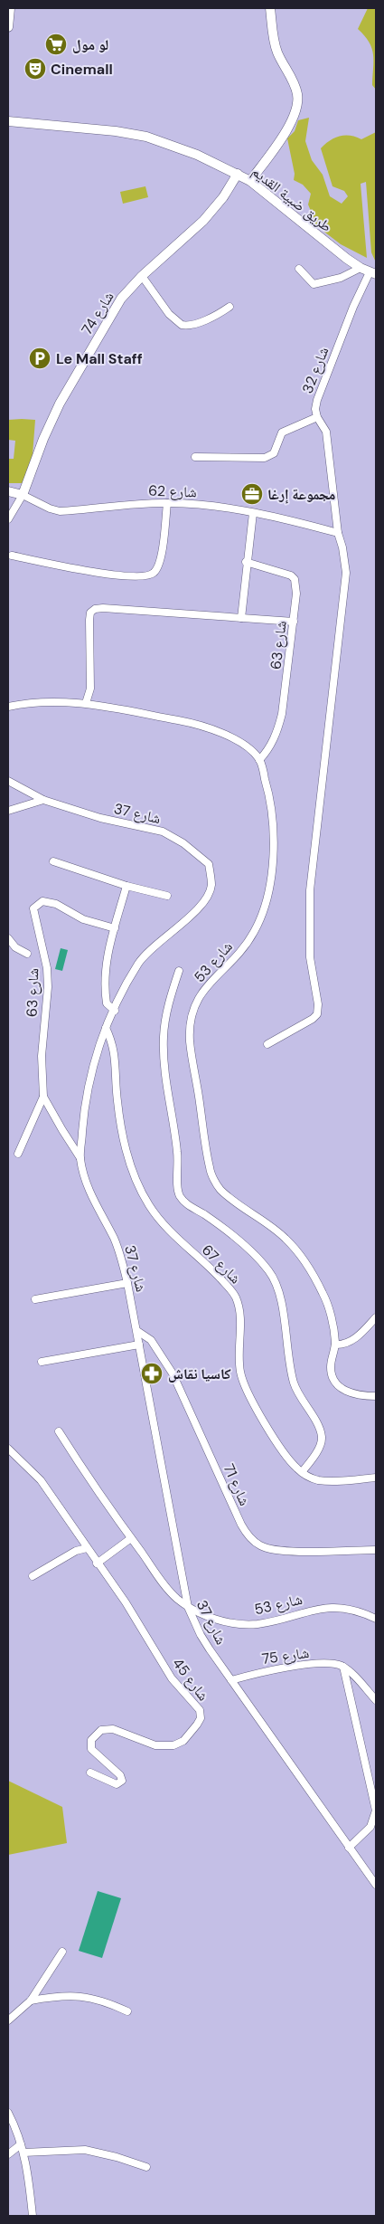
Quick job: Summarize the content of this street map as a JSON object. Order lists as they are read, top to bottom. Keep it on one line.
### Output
{"streets":{"street":["طريق ضبية القديم","شارع 74","شارع 32","شارع 62","شارع 63","شارع 37","شارع 53","شارع 67","شارع 71","شارع 75","شارع 45"]},"crossings":[["طريق ضبية القديم","شارع 74"],["طريق ضبية القديم","شارع 32"],["شارع 74","شارع 62"],["شارع 32","شارع 62"],["شارع 63","شارع 37"],["شارع 63","شارع 53"],["شارع 37","شارع 53"],["شارع 37","شارع 67"],["شارع 37","شارع 71"],["شارع 37","شارع 75"]],"places":{"supermarket":["لو مول"],"theatre":["Cinemall"],"parking":["Le Mall Staff"],"office":["مجموعة إرغا"],"pharmacy":["كاسيا نقاش"]}}
